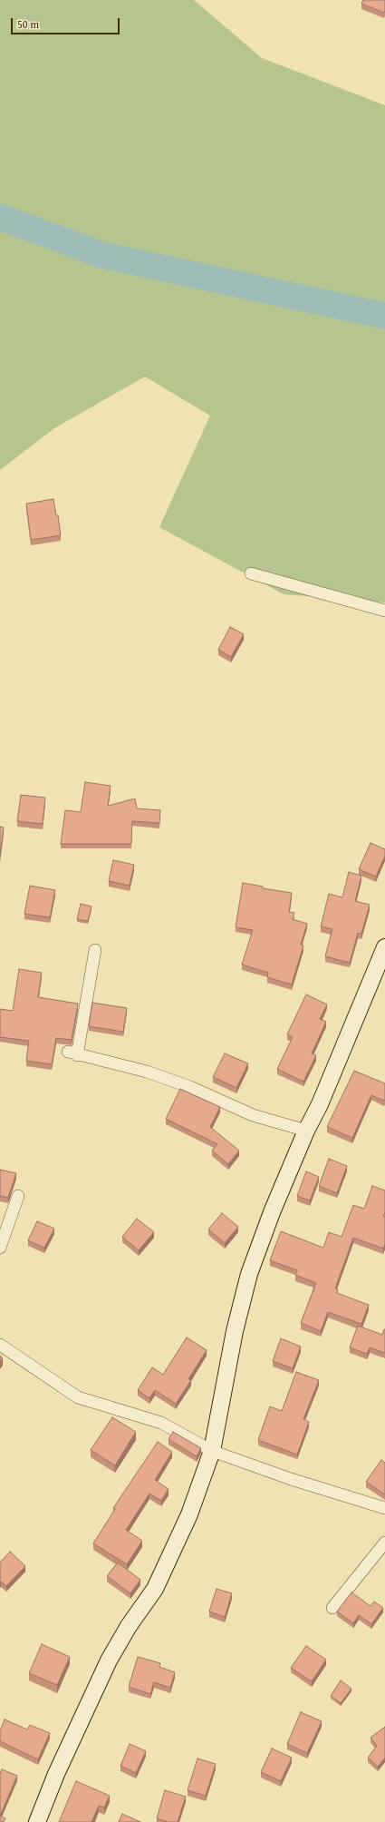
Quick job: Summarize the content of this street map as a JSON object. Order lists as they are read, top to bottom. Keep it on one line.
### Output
{"scale_bar":"50 m"}
